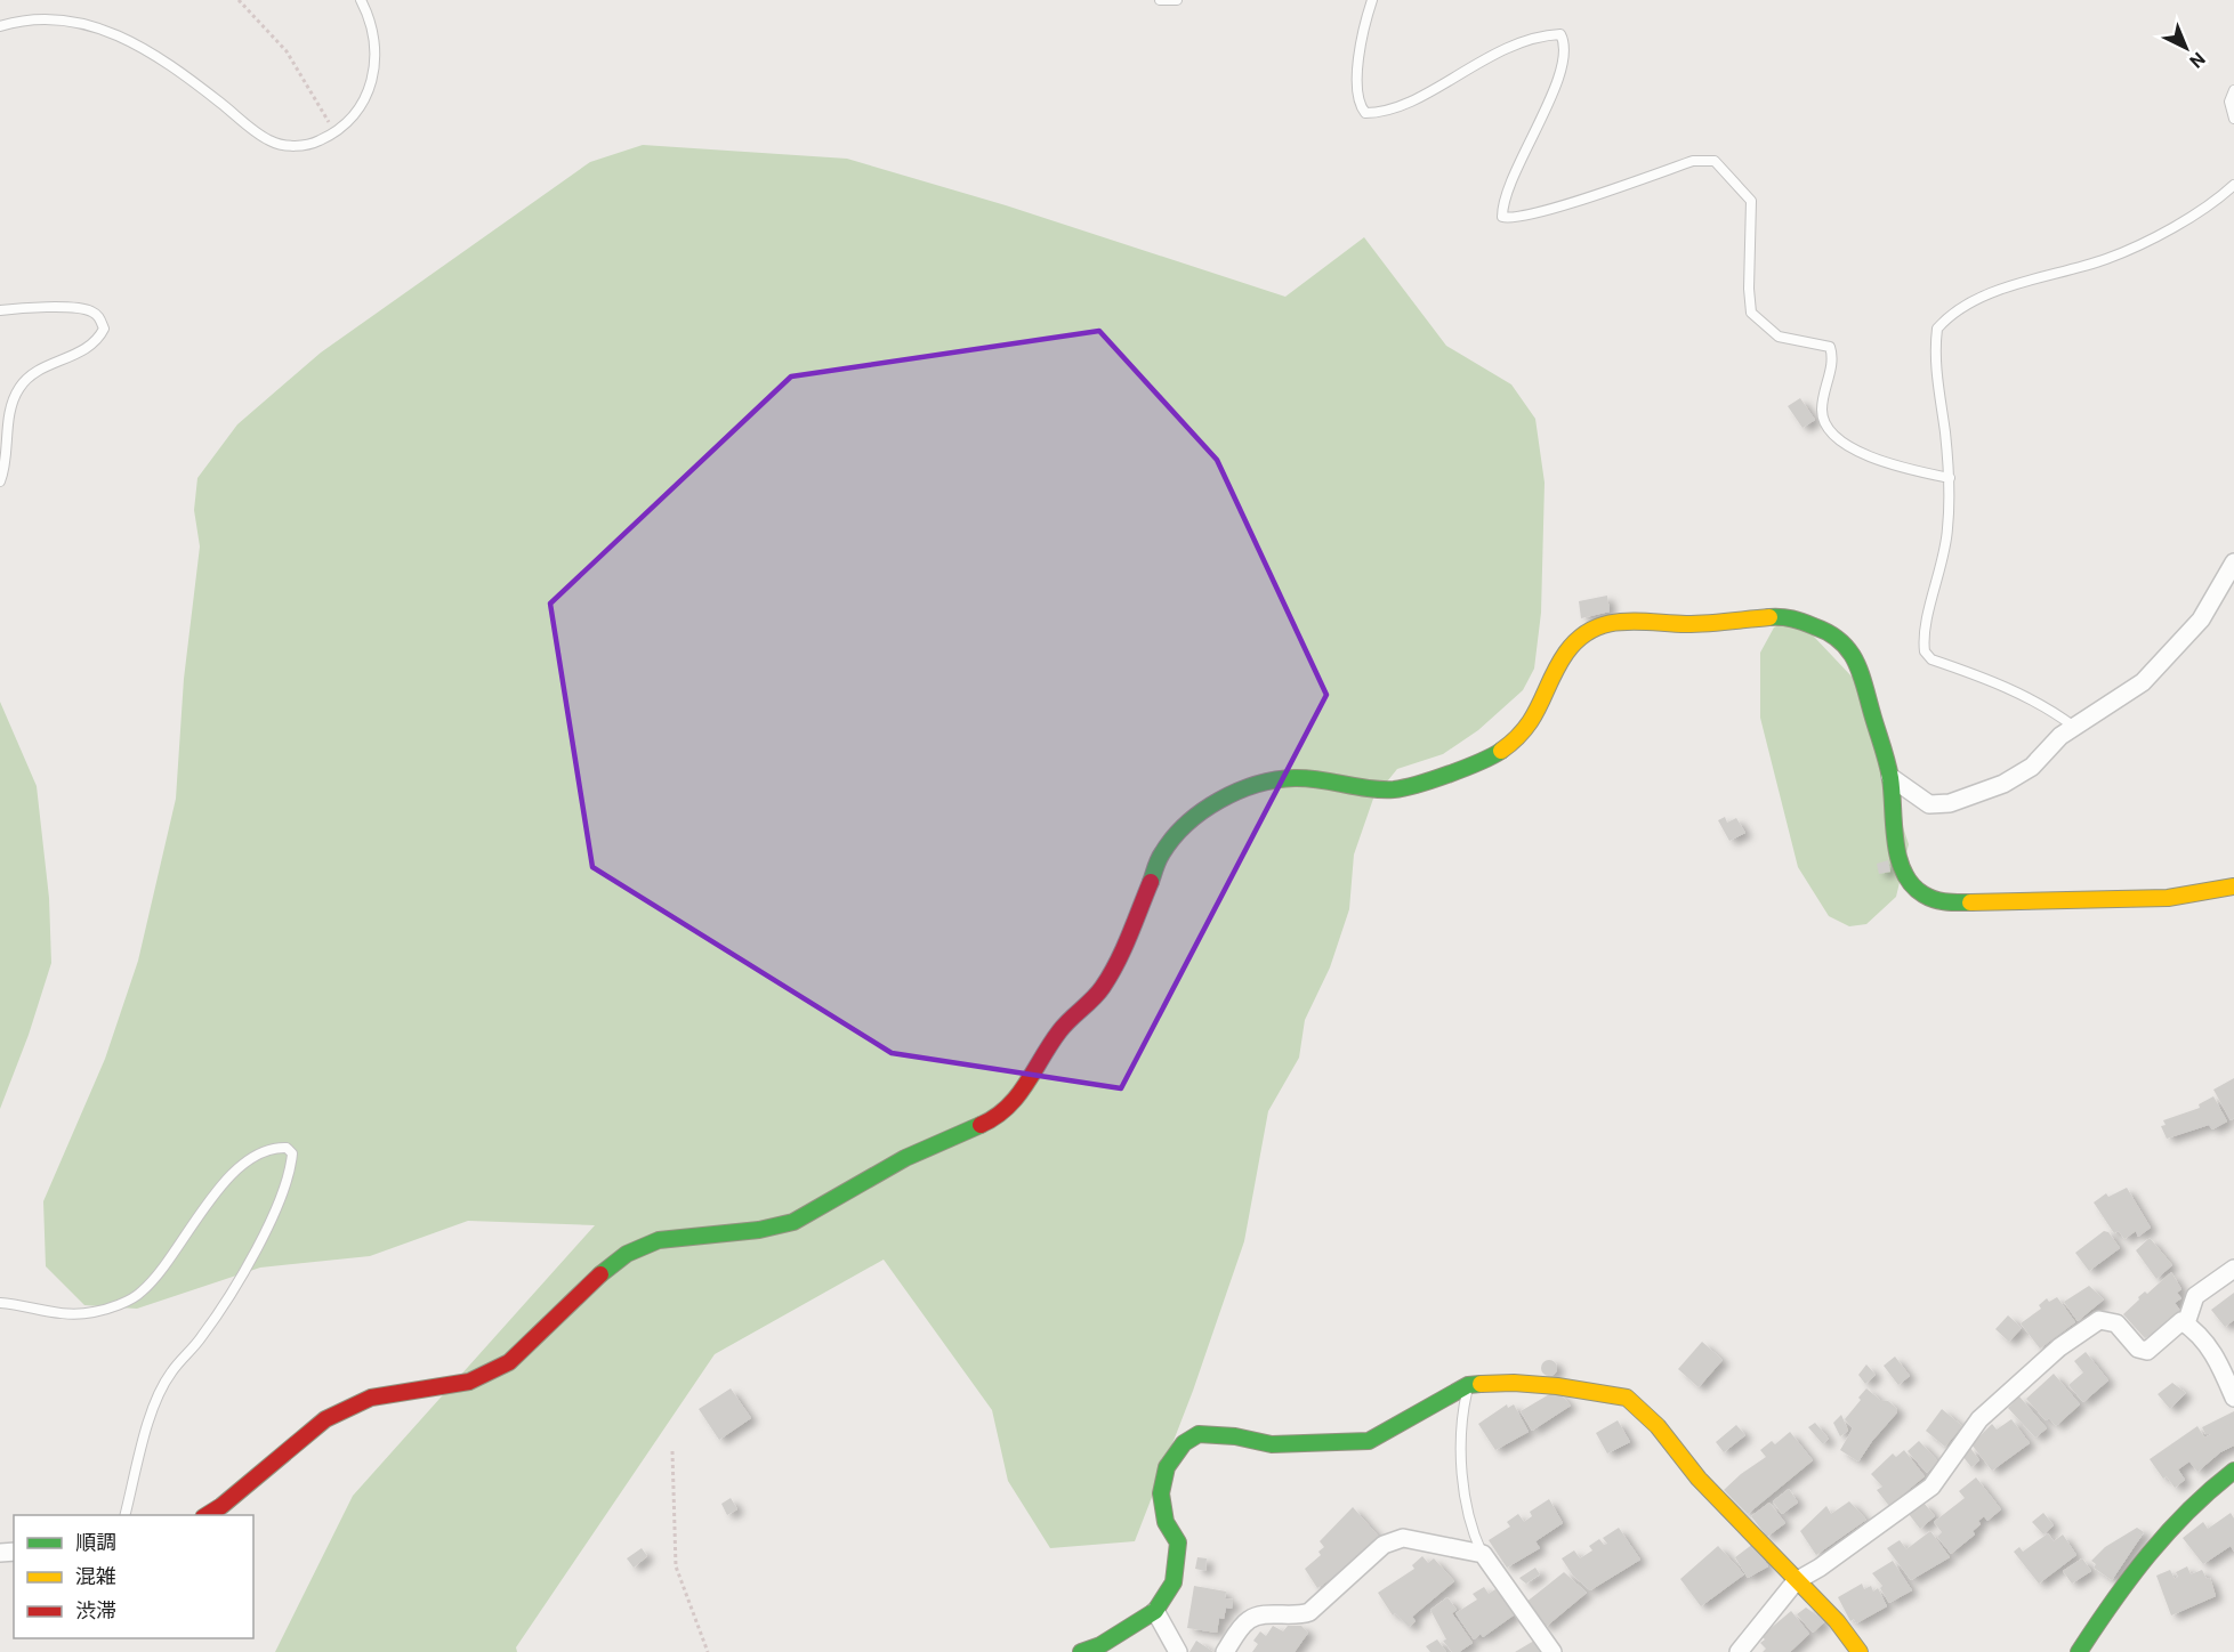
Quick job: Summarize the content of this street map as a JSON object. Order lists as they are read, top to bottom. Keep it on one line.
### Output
{"legend":["順調","混雑","渋滞"],"north":"bottom right"}
